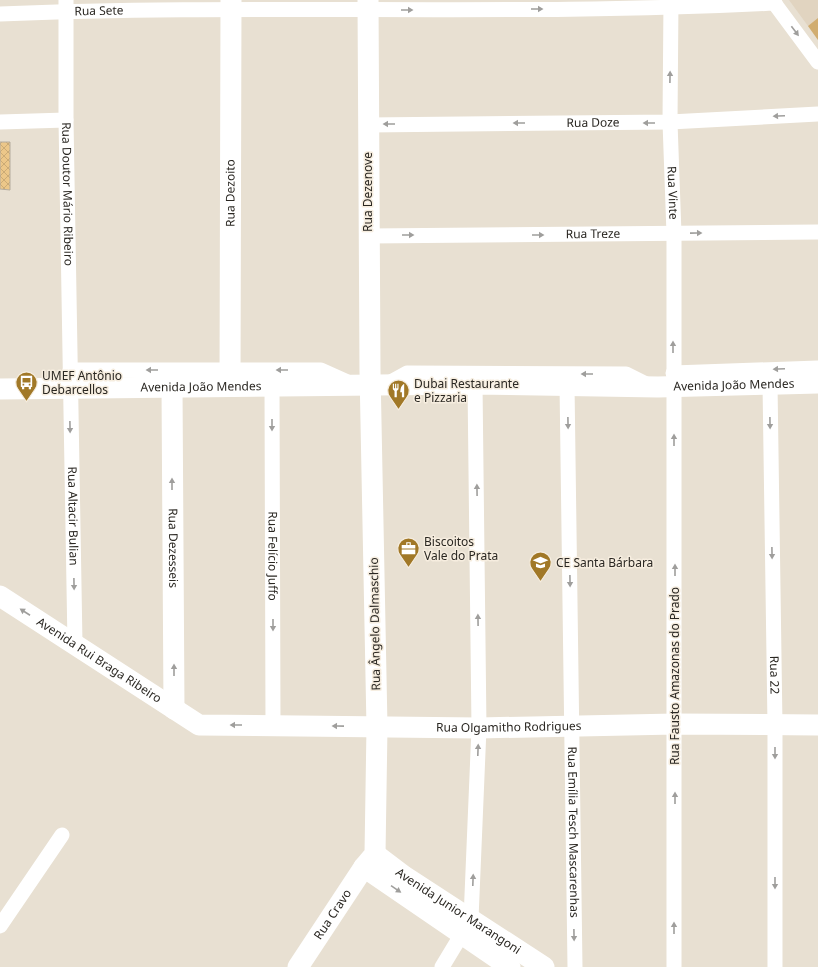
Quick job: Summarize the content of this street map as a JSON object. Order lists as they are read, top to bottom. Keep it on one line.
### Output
{"streets":{"street":["Rua Sete","Rua Doze","Rua Dezenove","Rua Dezoito","Rua Vinte","Rua Doutor Mário Ribeiro","Rua Treze","Avenida João Mendes","Rua Altacir Bulian","Rua Dezesseis","Rua Felício Juffo","Rua Ângelo Dalmaschio","Avenida Rui Braga Ribeiro","Rua 22","Rua Fausto Amazonas do Prado","Rua Olgamitho Rodrigues","Rua Emília Tesch Mascarenhas","Avenida Junior Marangoni","Rua Cravo"]},"crossings":[["Rua Sete","Rua Dezenove"],["Rua Sete","Rua Dezoito"],["Rua Sete","Rua Vinte"],["Rua Sete","Rua Doutor Mário Ribeiro"],["Rua Doze","Rua Dezenove"],["Rua Doze","Rua Vinte"],["Rua Dezenove","Rua Treze"],["Rua Dezenove","Avenida João Mendes"],["Rua Dezenove","Rua Ângelo Dalmaschio"],["Rua Dezoito","Avenida João Mendes"],["Rua Vinte","Rua Treze"],["Rua Vinte","Avenida João Mendes"],["Rua Vinte","Rua Fausto Amazonas do Prado"],["Rua Doutor Mário Ribeiro","Avenida João Mendes"],["Rua Doutor Mário Ribeiro","Rua Altacir Bulian"],["Avenida João Mendes","Rua Altacir Bulian"],["Avenida João Mendes","Rua Dezesseis"],["Avenida João Mendes","Rua Felício Juffo"],["Avenida João Mendes","Rua Ângelo Dalmaschio"],["Avenida João Mendes","Rua 22"],["Avenida João Mendes","Rua Fausto Amazonas do Prado"],["Avenida João Mendes","Rua Emília Tesch Mascarenhas"],["Rua Altacir Bulian","Avenida Rui Braga Ribeiro"],["Rua Dezesseis","Avenida Rui Braga Ribeiro"],["Rua Felício Juffo","Rua Olgamitho Rodrigues"],["Rua Ângelo Dalmaschio","Rua Olgamitho Rodrigues"],["Rua Ângelo Dalmaschio","Avenida Junior Marangoni"],["Rua Ângelo Dalmaschio","Rua Cravo"],["Avenida Rui Braga Ribeiro","Rua Olgamitho Rodrigues"],["Rua 22","Rua Olgamitho Rodrigues"],["Rua Fausto Amazonas do Prado","Rua Olgamitho Rodrigues"],["Rua Olgamitho Rodrigues","Rua Emília Tesch Mascarenhas"],["Avenida Junior Marangoni","Rua Cravo"]],"one_way":["Rua Sete","Rua Doze","Rua Vinte","Rua Treze","Rua Altacir Bulian","Rua Dezesseis","Rua Felício Juffo","Avenida Rui Braga Ribeiro","Rua 22","Rua Fausto Amazonas do Prado"],"places":{"bus stop":["UMEF Antônio Debarcellos"],"restaurant":["Dubai Restaurante e Pizzaria"],"office":["Biscoitos Vale do Prata"],"school or university":["CE Santa Bárbara"]}}
